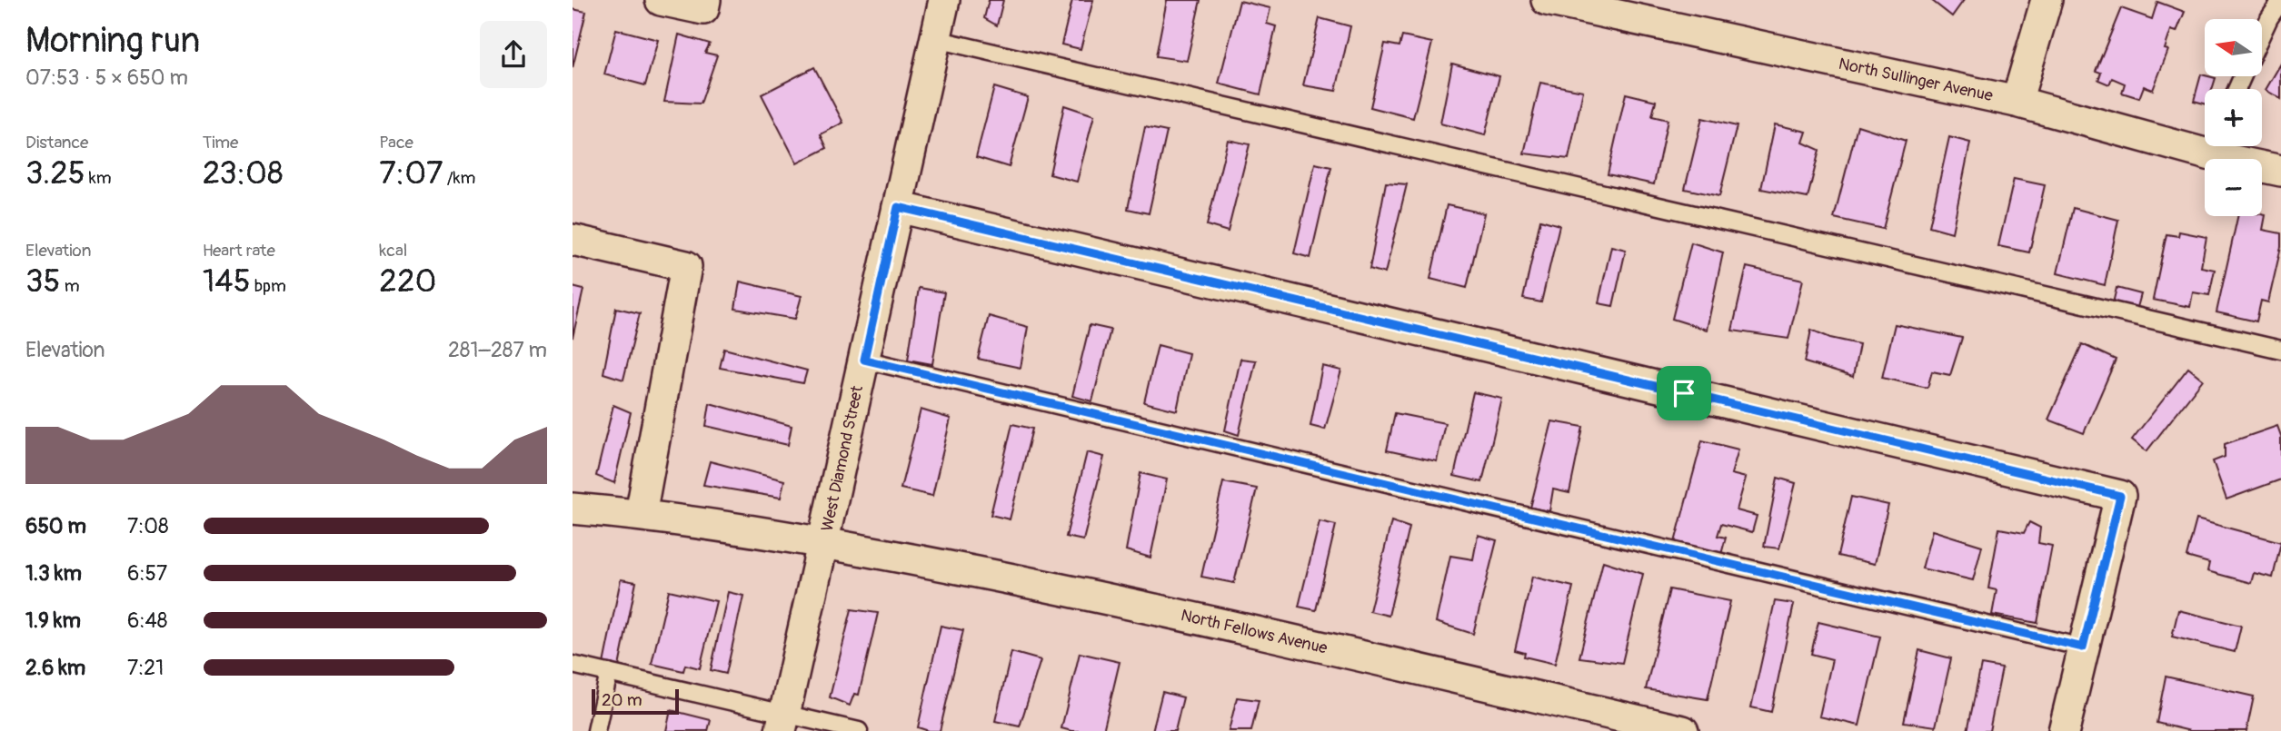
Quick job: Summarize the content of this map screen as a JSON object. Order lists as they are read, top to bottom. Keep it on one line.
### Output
{"streets":{"street":["North Sullinger Avenue","West Diamond Street","North Fellows Avenue"]},"crossings":[["West Diamond Street","North Fellows Avenue"]],"scale_bar":"20 m","north":"left","page":{"heading":["Morning run","07:53 · 5 × 650 m"],"map_buttons":["+","−"],"stats":[["Distance","3.25 km"],["Time","23:08"],["Pace","7:07 /km"],["Elevation","35 m"],["Heart rate","145 bpm"],["kcal","220"]],"chart":["Elevation","281–287 m"],"list":[{"name":"650 m","note":"7:08"},{"name":"1.3 km","note":"6:57"},{"name":"1.9 km","note":"6:48"},{"name":"2.6 km","note":"7:21"}],"scale":"20 m"}}
